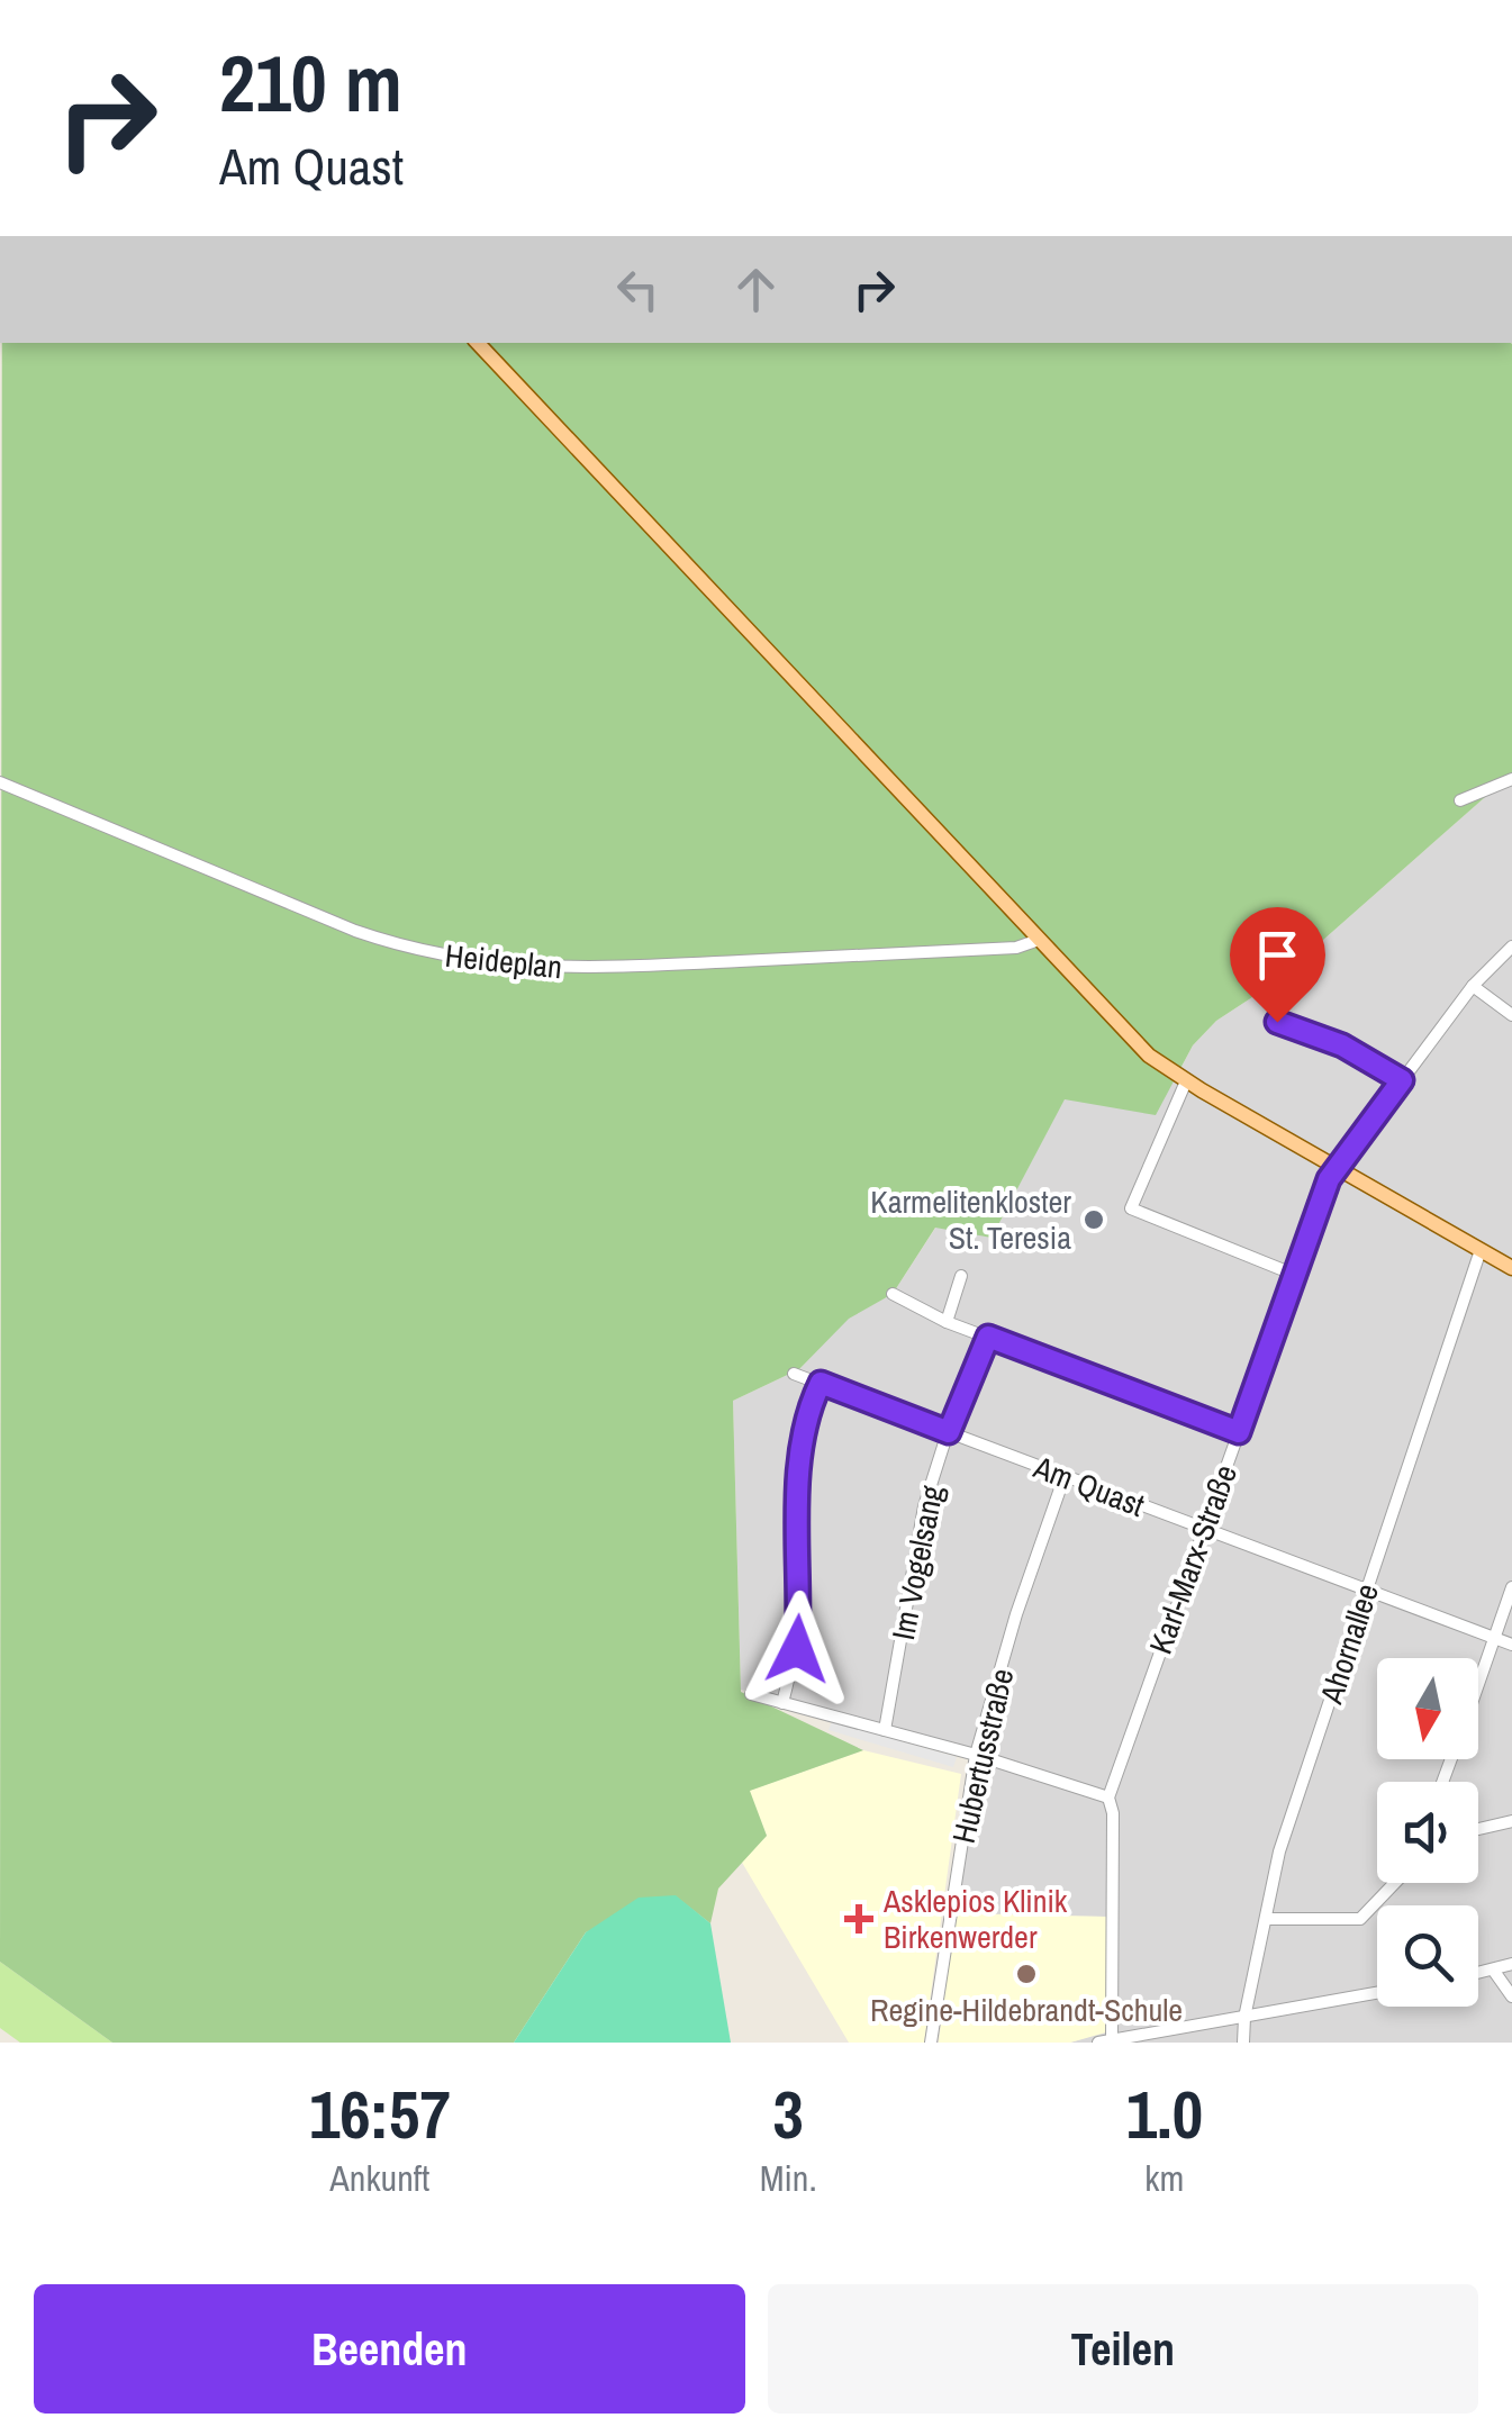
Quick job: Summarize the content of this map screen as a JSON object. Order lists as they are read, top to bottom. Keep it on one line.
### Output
{"streets":{"street":["Heideplan","Am Quast","Karl-Marx-Straße","Im Vogelsang","Ahornallee","Hubertusstraße"]},"crossings":[["Am Quast","Karl-Marx-Straße"],["Am Quast","Im Vogelsang"],["Am Quast","Ahornallee"],["Am Quast","Hubertusstraße"]],"places":{"other":["Karmelitenkloster St. Teresia","Regine-Hildebrandt-Schule"],"health":["Asklepios Klinik Birkenwerder"]},"north":"bottom","page":{"turn":["210 m","Am Quast"],"eta":["16:57","Ankunft","3","Min.","1.0","km"],"buttons":["Beenden","Teilen"]}}
